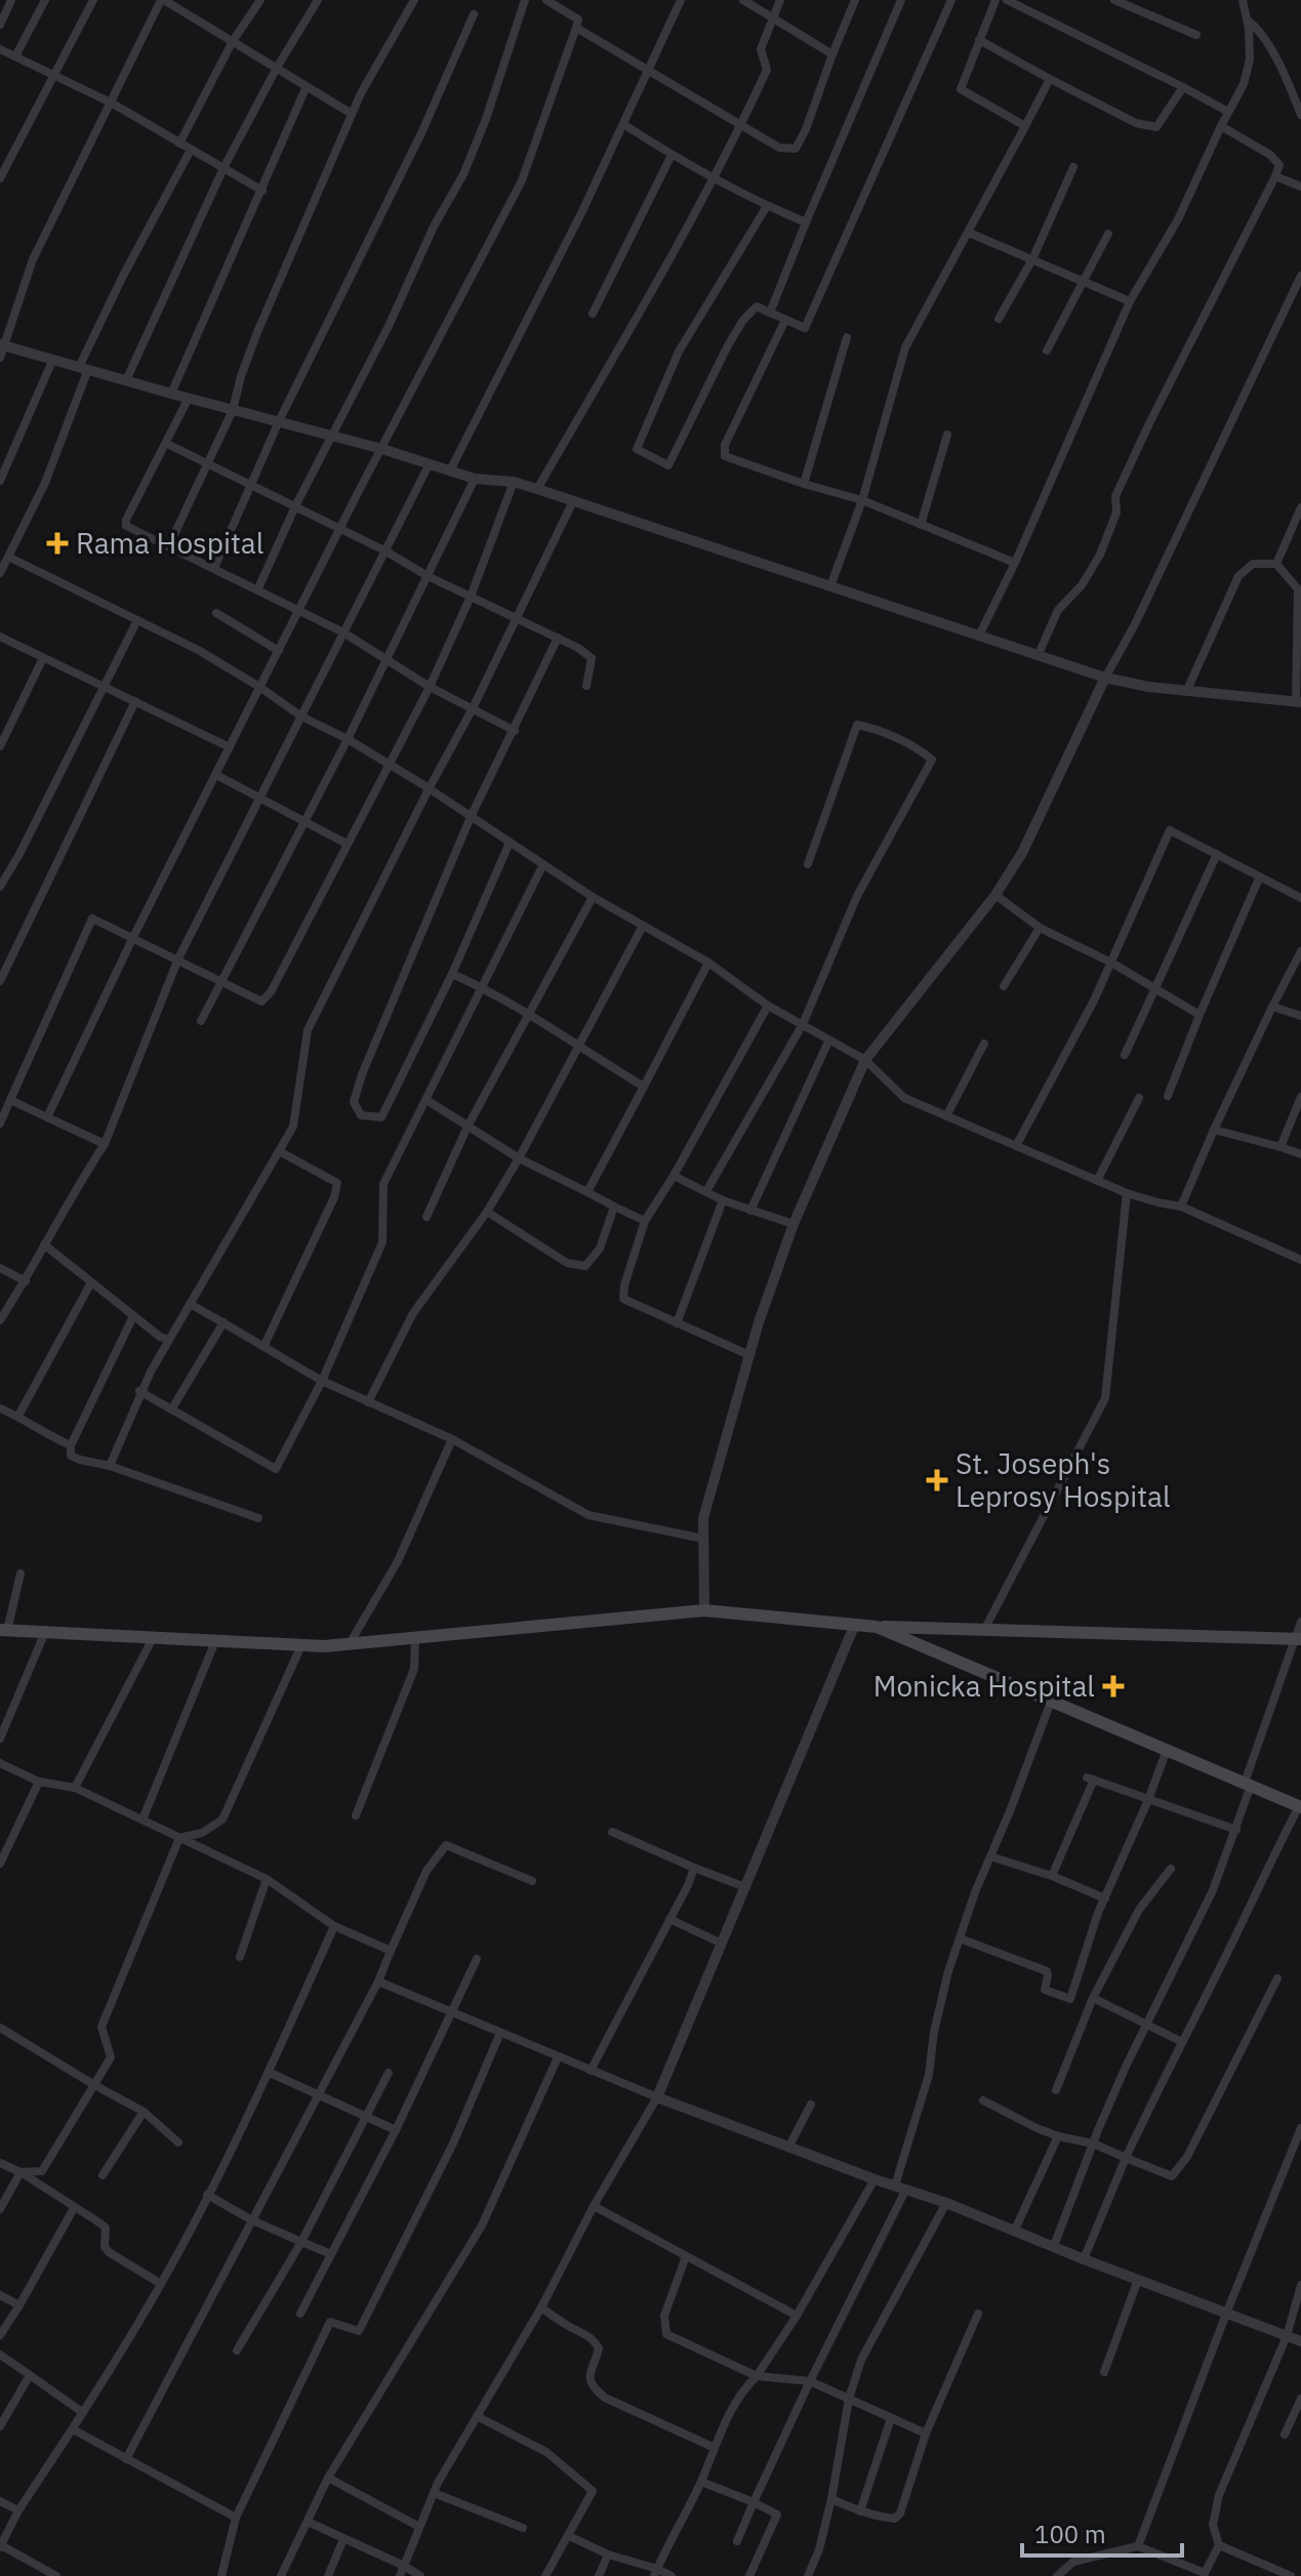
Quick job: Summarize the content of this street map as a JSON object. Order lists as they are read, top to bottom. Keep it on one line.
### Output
{"places":{"health":["Rama Hospital","St. Joseph's Leprosy Hospital","Monicka Hospital"]},"scale_bar":"100 m"}
